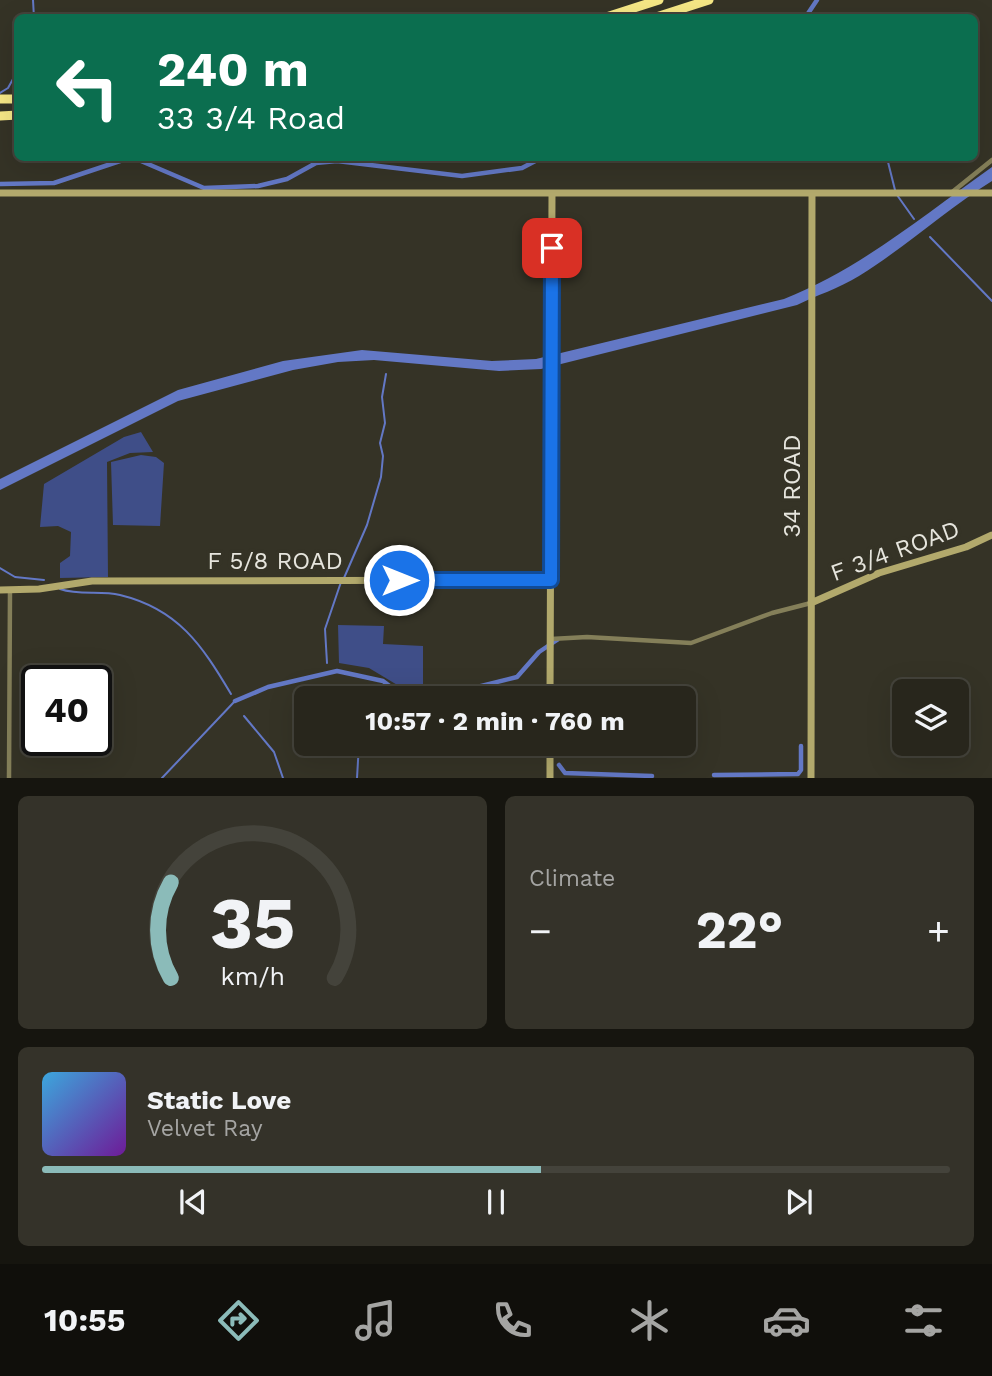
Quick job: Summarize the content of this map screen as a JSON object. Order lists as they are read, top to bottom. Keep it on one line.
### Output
{"streets":{"street":["34 ROAD","F 3/4 ROAD","F 5/8 ROAD"]},"crossings":[["34 ROAD","F 3/4 ROAD"]],"page":{"turn":["240 m","33 3/4 Road"],"limit":"40","trip":"10:57 · 2 min · 760 m","tile":"Climate","heat":["−","22°","+"],"song":["Static Love","Velvet Ray"],"tabs":"10:55","gauge":["35","km/h"]}}
